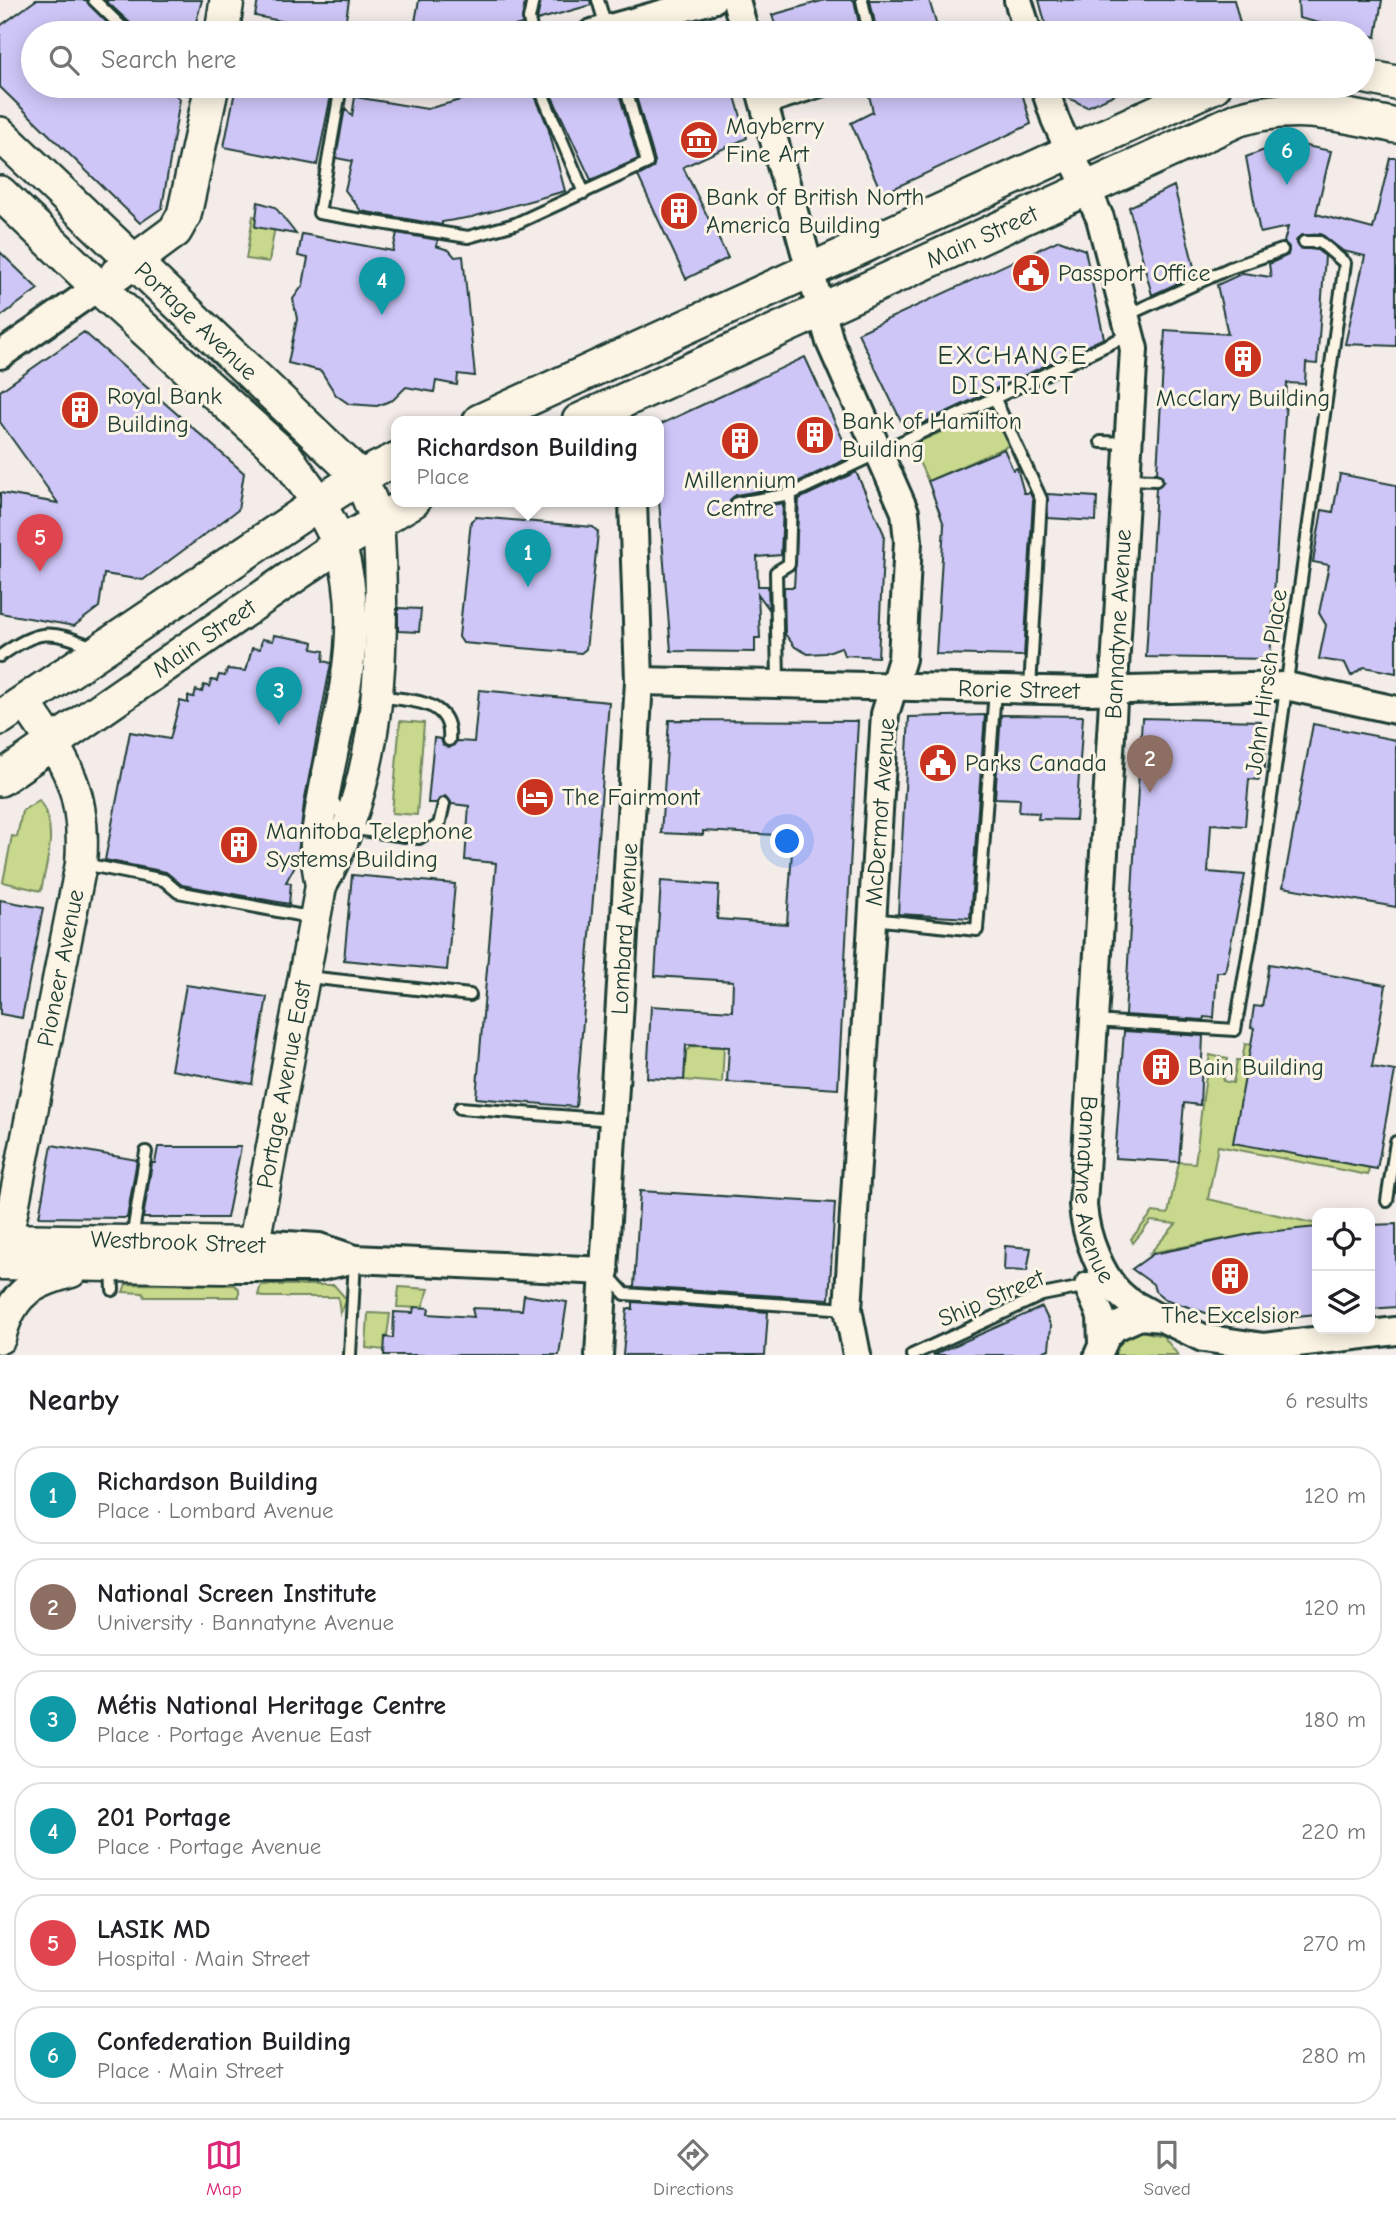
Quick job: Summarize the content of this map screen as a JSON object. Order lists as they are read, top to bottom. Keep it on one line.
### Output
{"streets":{"main road":["Main Street","Portage Avenue","Pioneer Avenue","Portage Avenue East","Westbrook Street"],"street":["Bannatyne Avenue","Rorie Street","McDermot Avenue","Lombard Avenue"],"lane":["John Hirsch Place","Ship Street"]},"crossings":[["Main Street","Portage Avenue"],["Main Street","Bannatyne Avenue"],["Main Street","McDermot Avenue"],["Main Street","Pioneer Avenue"],["Main Street","Portage Avenue East"],["Portage Avenue","Portage Avenue East"],["Bannatyne Avenue","John Hirsch Place"],["Bannatyne Avenue","Rorie Street"],["Bannatyne Avenue","Ship Street"],["John Hirsch Place","Rorie Street"],["Rorie Street","McDermot Avenue"],["Rorie Street","Lombard Avenue"],["Lombard Avenue","Westbrook Street"],["Pioneer Avenue","Westbrook Street"],["Portage Avenue East","Westbrook Street"]],"districts":["EXCHANGE DISTRICT"],"places":{"museum":["Mayberry Fine Art"],"building":["Bank of British North America Building","McClary Building","Royal Bank Building","Bank of Hamilton Building","Millennium Centre","Manitoba Telephone Systems Building","Bain Building","The Excelsior"],"public building":["Passport Office","Parks Canada"],"hotel":["The Fairmont"]},"page":{"search":"Search here","pins":["6","4","5","1","3","2"],"popup":["Richardson Building","Place"],"heading":["Nearby","6 results"],"list":[{"mark":"1","name":"Richardson Building","note":"Place · Lombard Avenue","value":"120 m"},{"mark":"2","name":"National Screen Institute","note":"University · Bannatyne Avenue","value":"120 m"},{"mark":"3","name":"Métis National Heritage Centre","note":"Place · Portage Avenue East","value":"180 m"},{"mark":"4","name":"201 Portage","note":"Place · Portage Avenue","value":"220 m"},{"mark":"5","name":"LASIK MD","note":"Hospital · Main Street","value":"270 m"},{"mark":"6","name":"Confederation Building","note":"Place · Main Street","value":"280 m"}],"nav":["Map","Directions","Saved"]}}
